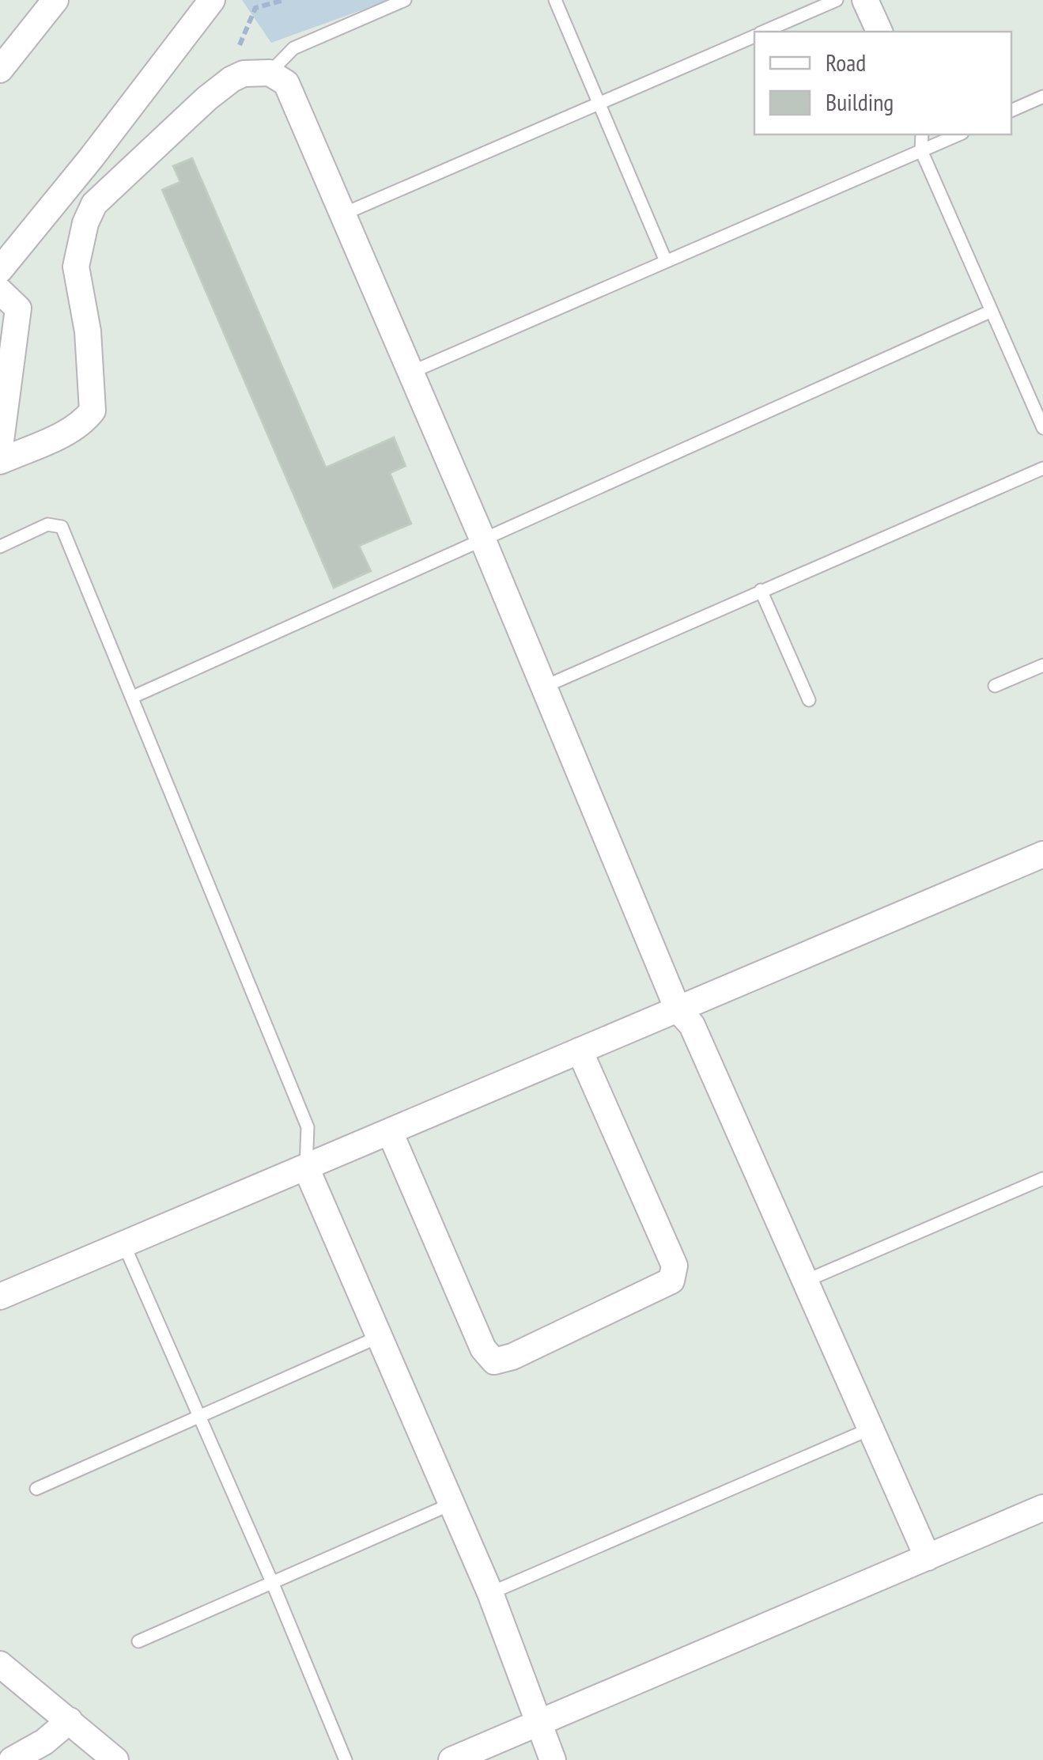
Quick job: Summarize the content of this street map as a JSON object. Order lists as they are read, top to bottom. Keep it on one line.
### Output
{"legend":["Road","Building"]}
